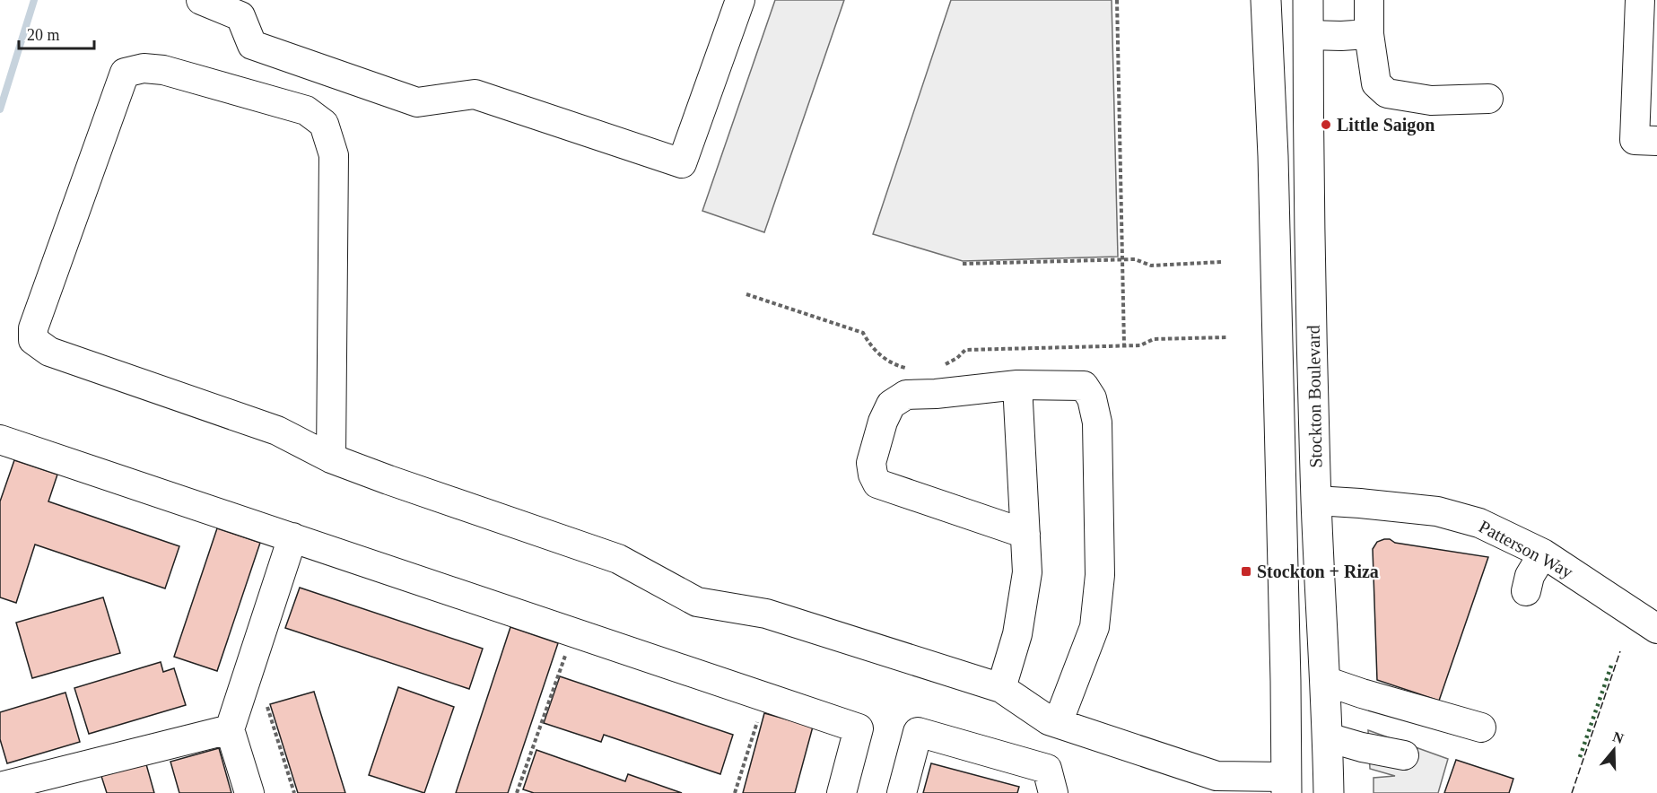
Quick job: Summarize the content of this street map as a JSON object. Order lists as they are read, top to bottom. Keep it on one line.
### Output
{"streets":{"main road":["Stockton Boulevard"],"street":["Patterson Way"]},"crossings":[["Stockton Boulevard","Patterson Way"]],"places":{"other":["Little Saigon"],"transit":["Stockton + Riza"]},"scale_bar":"20 m","north":"top"}
